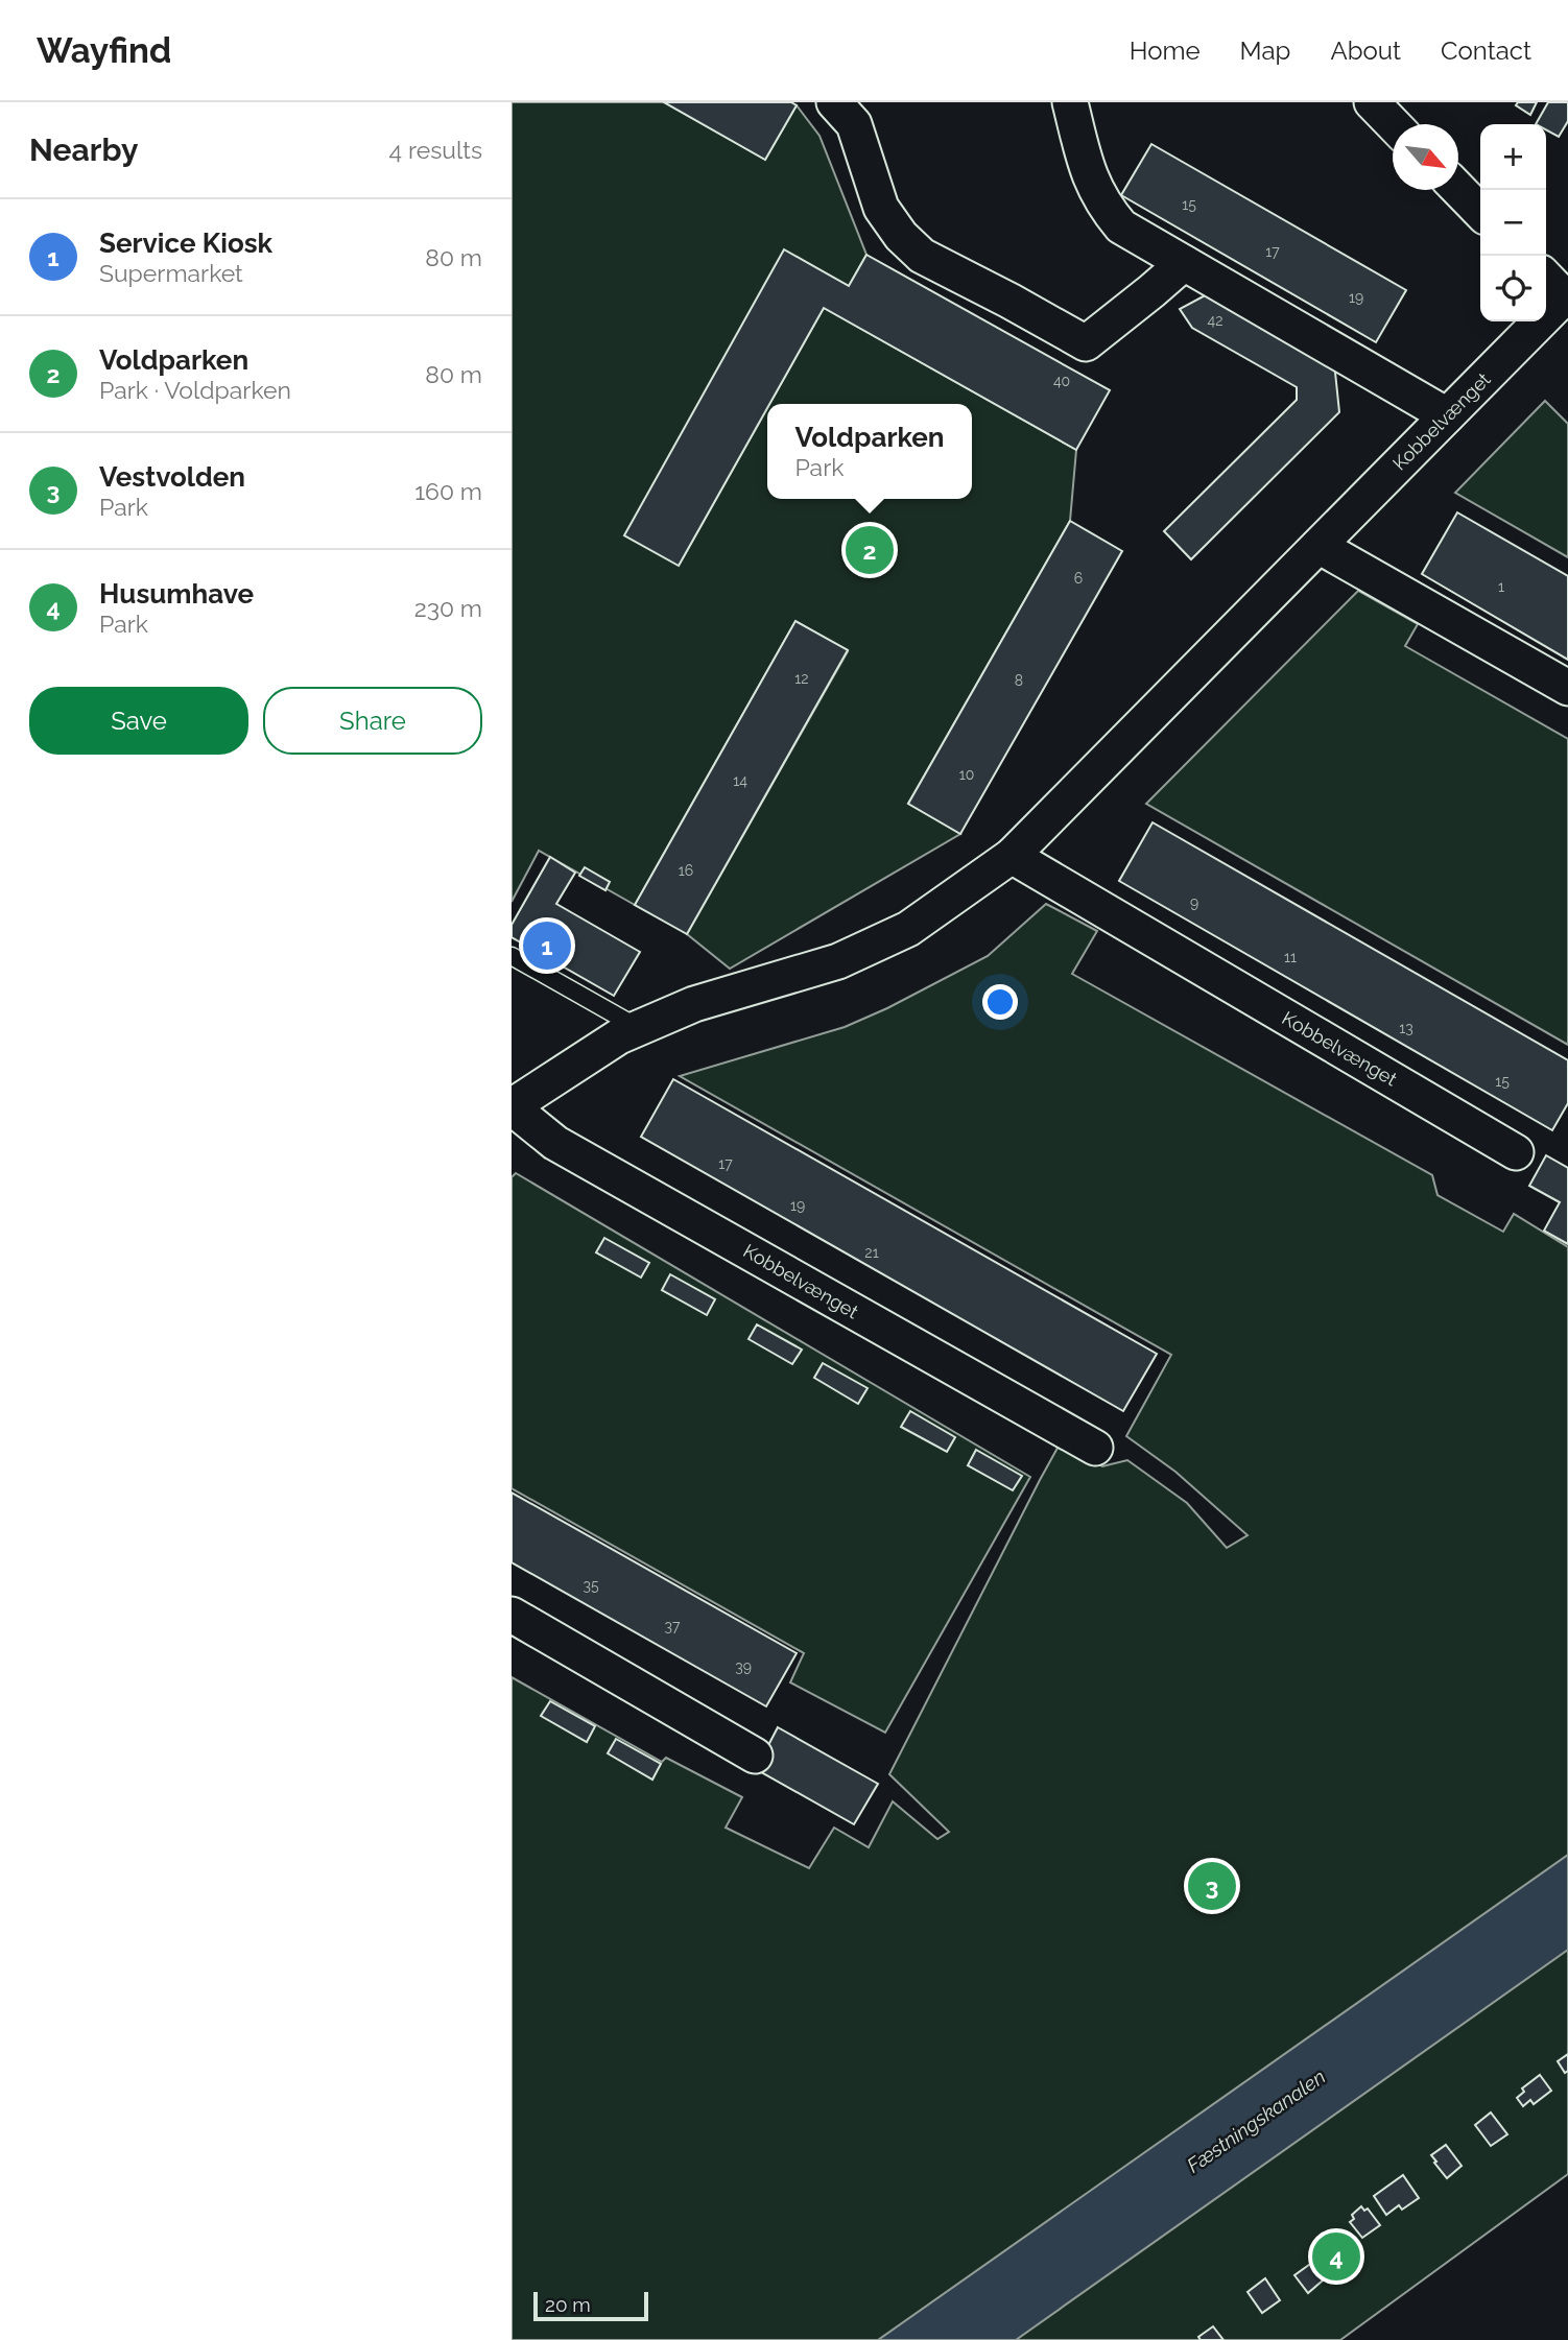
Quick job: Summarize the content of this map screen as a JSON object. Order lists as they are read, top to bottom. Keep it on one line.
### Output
{"streets":{"street":["Kobbelvænget"]},"water":["Fæstningskanalen"],"house_numbers":["15","17","19","42","40","6","1","12","8","10","14","16","9","11","13","15","17","19","21","35","37","39"],"scale_bar":"20 m","north":"bottom right","page":{"header":"Wayfind","nav":["Home","Map","About","Contact"],"heading":["Nearby","4 results"],"map_buttons":["+","−"],"list":[{"mark":"1","name":"Service Kiosk","note":"Supermarket","value":"80 m"},{"mark":"2","name":"Voldparken","note":"Park · Voldparken","value":"80 m"},{"mark":"3","name":"Vestvolden","note":"Park","value":"160 m"},{"mark":"4","name":"Husumhave","note":"Park","value":"230 m"}],"popup":["Voldparken","Park"],"pins":["2","1","3","4"],"buttons":["Save","Share"],"scale":"20 m"}}
